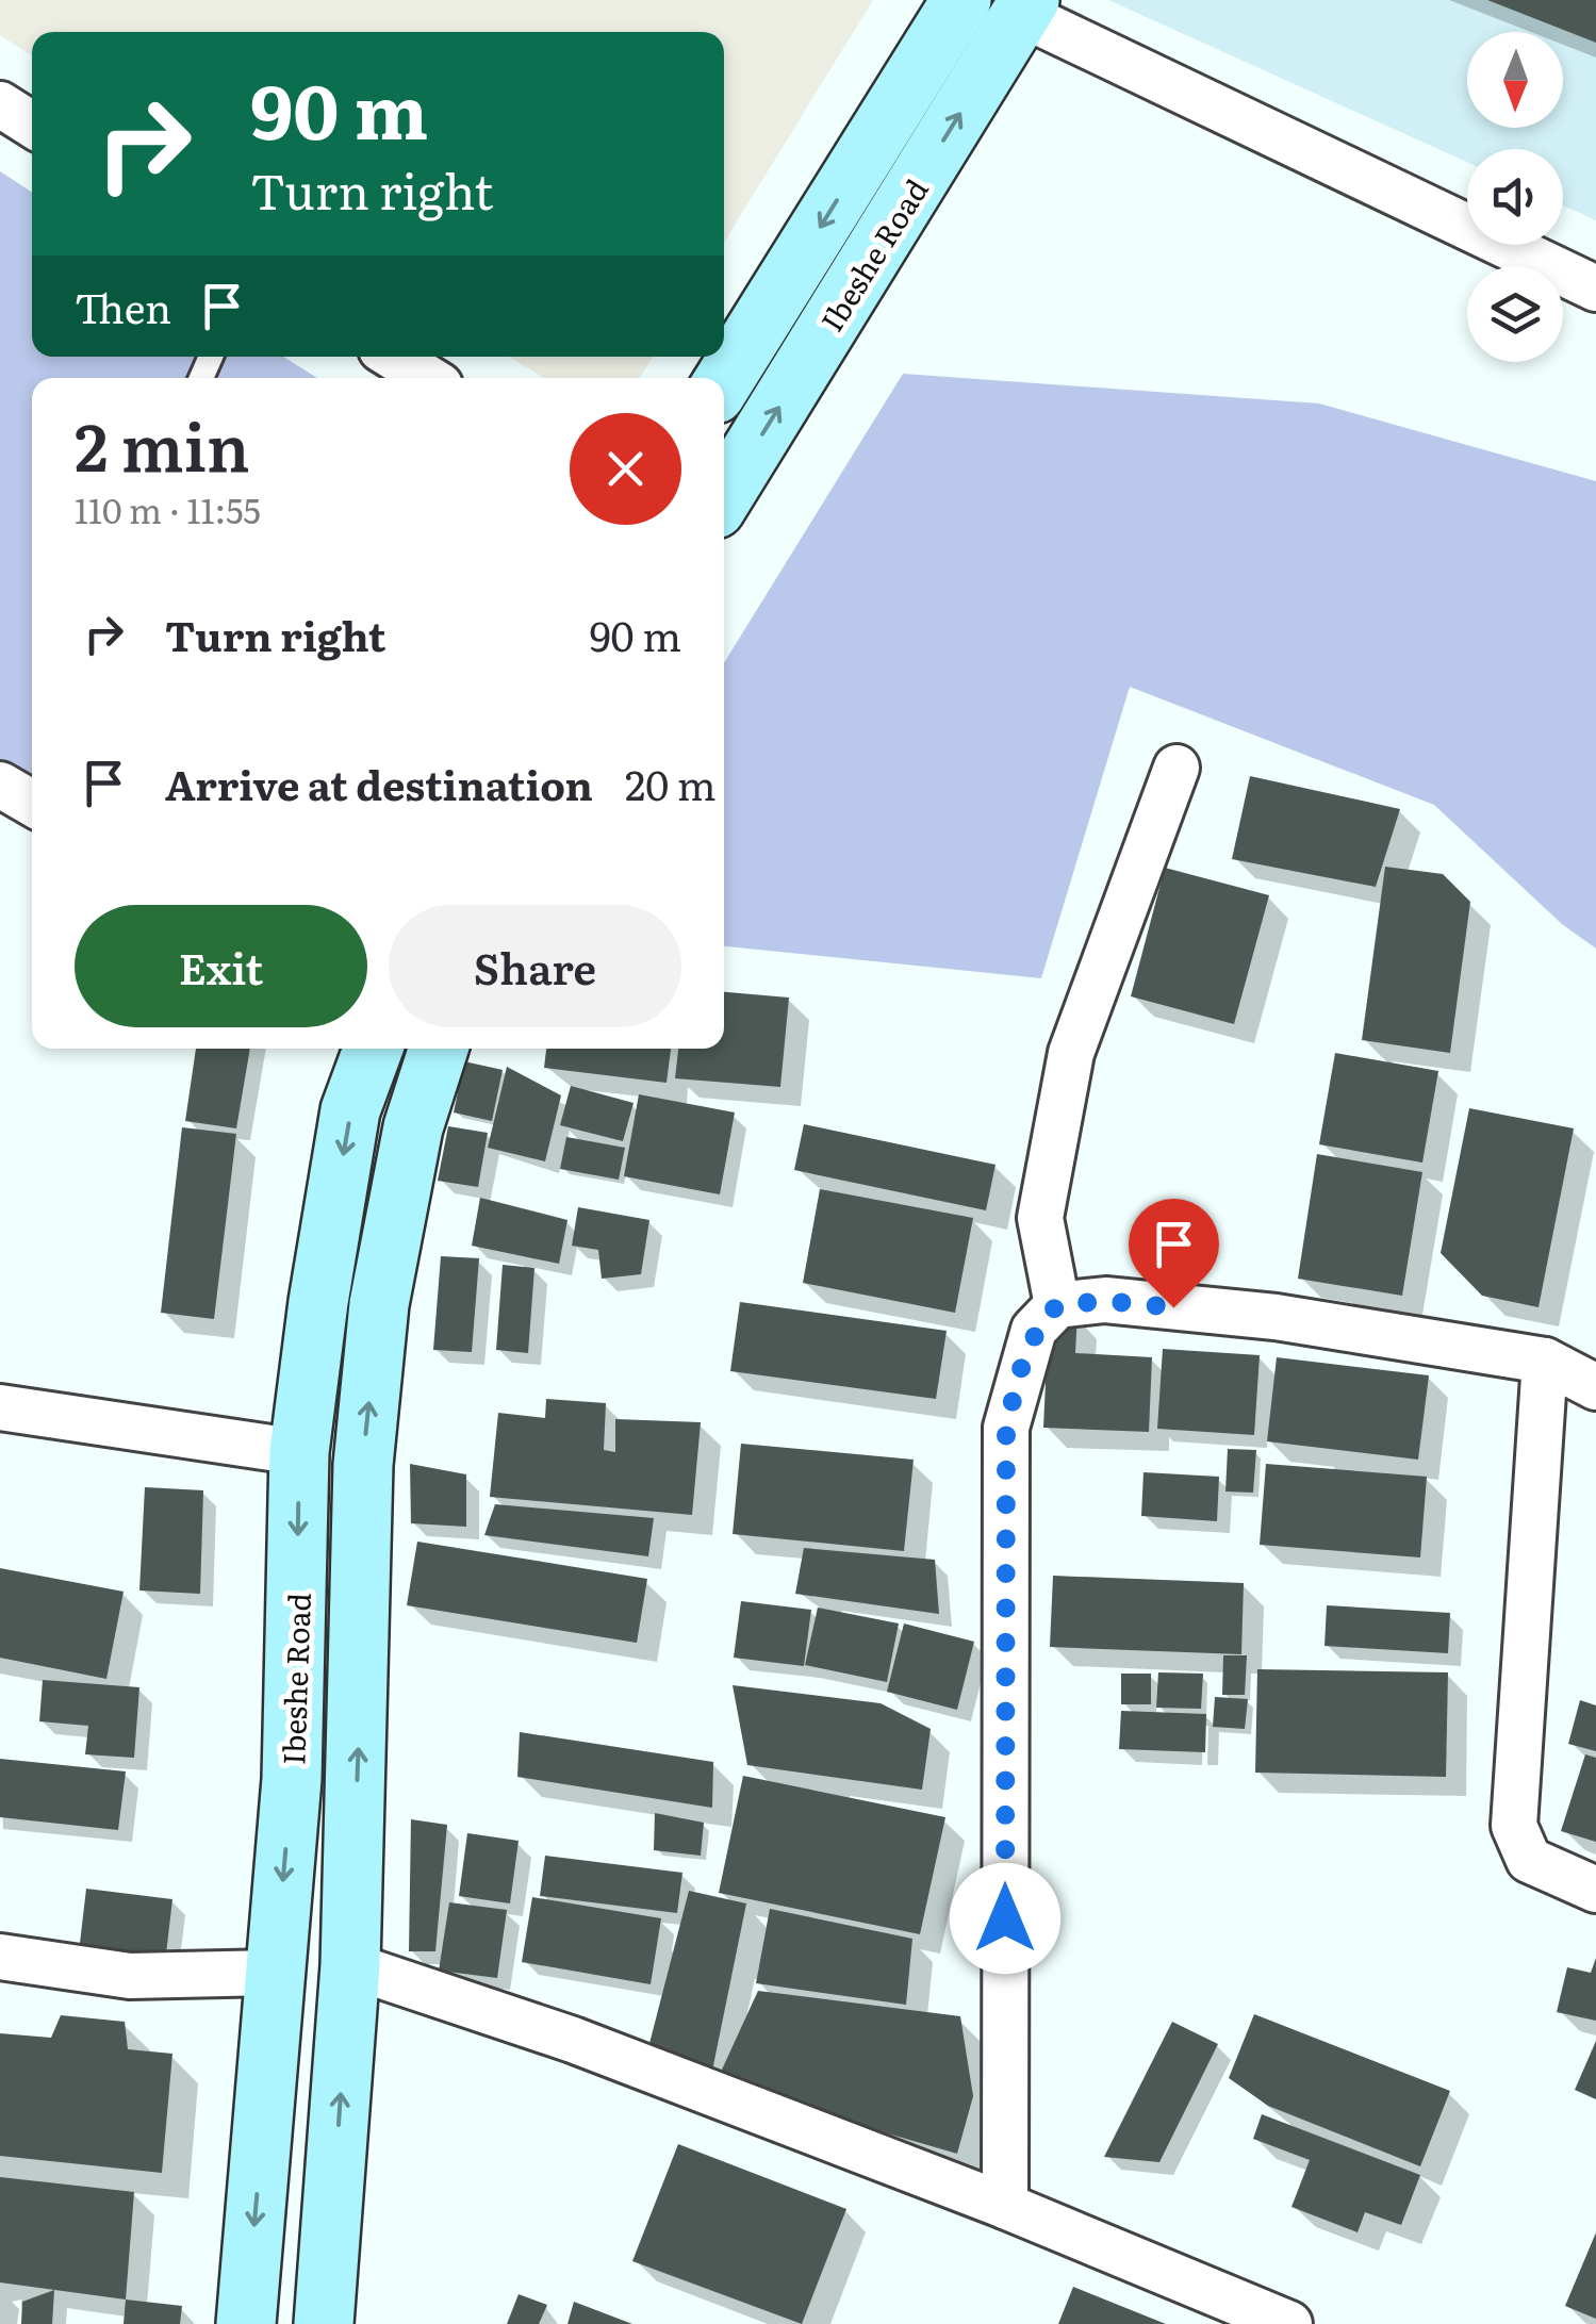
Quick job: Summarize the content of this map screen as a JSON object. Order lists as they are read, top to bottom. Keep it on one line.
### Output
{"streets":{"main road":["Ibeshe Road"]},"north":"bottom","page":{"turn":["90 m","Turn right"],"then":"Then","heading":["2 min","110 m · 11:55"],"list":[{"name":"Turn right","value":"90 m"},{"name":"Arrive at destination","value":"20 m"}],"buttons":["Exit","Share"]}}
